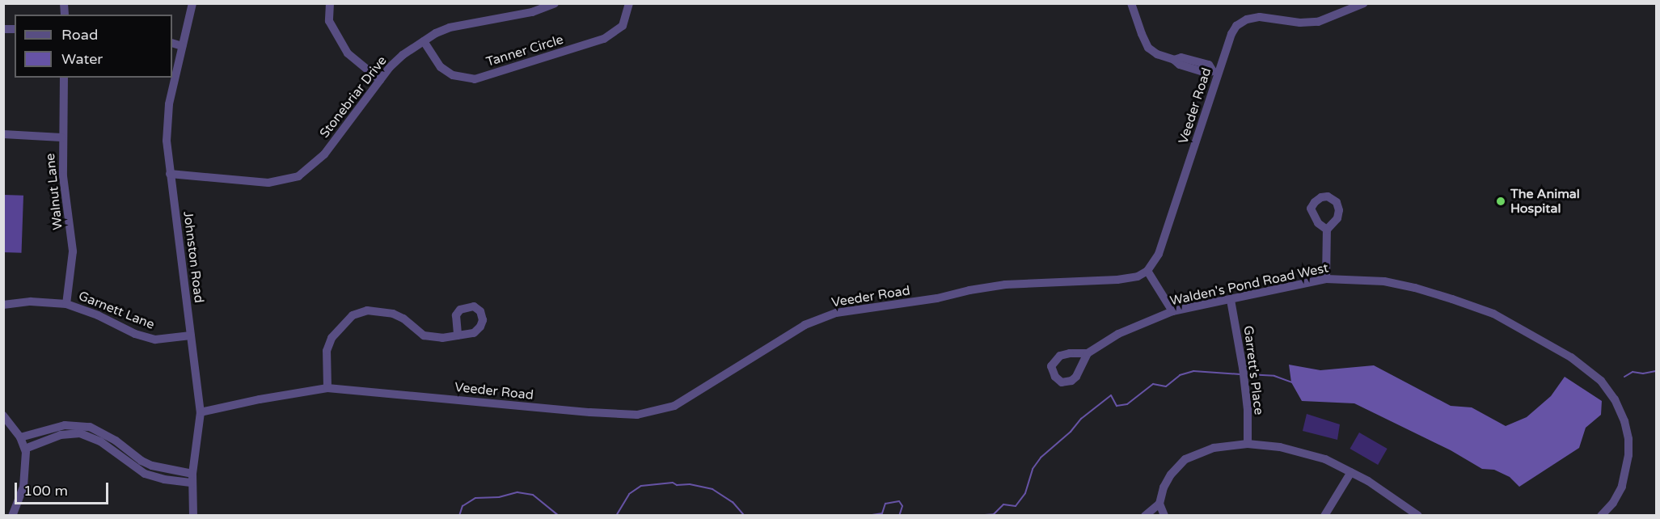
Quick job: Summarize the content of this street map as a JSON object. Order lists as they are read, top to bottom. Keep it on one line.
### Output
{"streets":{"street":["Tanner Circle","Stonebriar Drive","Veeder Road","Walnut Lane","Johnston Road","Walden's Pond Road West","Garnett Lane","Garrett's Place"]},"crossings":[["Tanner Circle","Stonebriar Drive"],["Stonebriar Drive","Johnston Road"],["Veeder Road","Johnston Road"],["Walnut Lane","Garnett Lane"],["Johnston Road","Garnett Lane"],["Walden's Pond Road West","Garrett's Place"]],"places":["The Animal Hospital"],"legend":["Road","Water"],"scale_bar":"100 m"}
